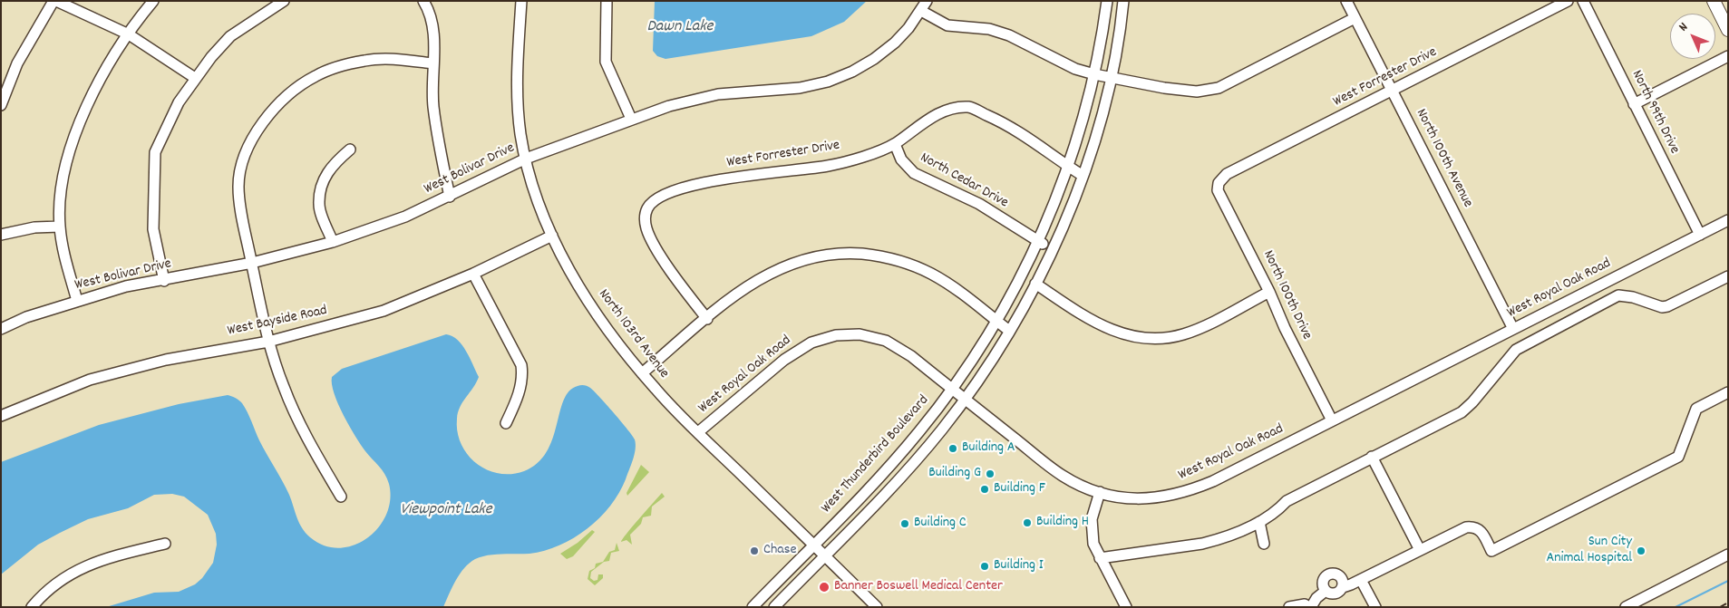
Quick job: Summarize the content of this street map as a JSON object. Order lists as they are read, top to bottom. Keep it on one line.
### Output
{"streets":{"street":["West Forrester Drive","North 99th Drive","North 100th Avenue","West Bolivar Drive","North Cedar Drive","West Royal Oak Road","North 100th Drive","West Bayside Road","North 103rd Avenue","West Thunderbird Boulevard"]},"crossings":[["West Forrester Drive","North 100th Avenue"],["West Forrester Drive","North Cedar Drive"],["West Forrester Drive","North 100th Drive"],["West Forrester Drive","West Thunderbird Boulevard"],["North 99th Drive","West Royal Oak Road"],["North 100th Avenue","West Royal Oak Road"],["West Bolivar Drive","North 103rd Avenue"],["North Cedar Drive","West Thunderbird Boulevard"],["West Royal Oak Road","North 100th Drive"],["West Royal Oak Road","North 103rd Avenue"],["West Royal Oak Road","West Thunderbird Boulevard"],["West Bayside Road","North 103rd Avenue"],["North 103rd Avenue","West Thunderbird Boulevard"]],"water":["Dawn Lake","Viewpoint Lake"],"places":["Building A","Building G","Building F","Building H","Building C","Chase","Sun City Animal Hospital","Building I","Banner Boswell Medical Center"],"north":"top left"}
